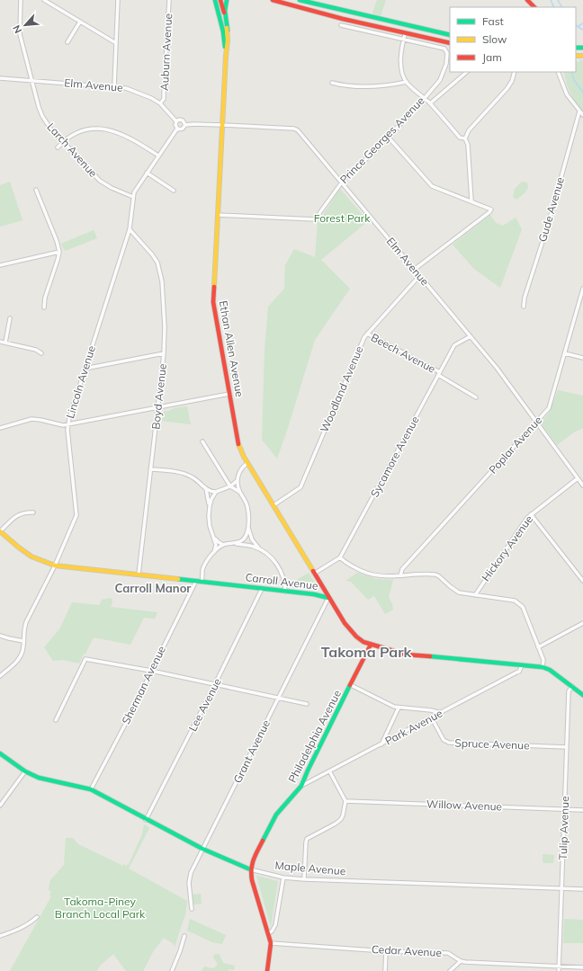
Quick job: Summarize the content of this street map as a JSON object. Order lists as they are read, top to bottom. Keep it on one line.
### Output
{"streets":{"main road":["Ethan Allen Avenue","Carroll Avenue","Philadelphia Avenue","Maple Avenue"],"street":["Auburn Avenue","Elm Avenue","Prince Georges Avenue","Larch Avenue","Gude Avenue","Beech Avenue","Lincoln Avenue","Woodland Avenue","Boyd Avenue","Poplar Avenue","Sycamore Avenue","Hickory Avenue","Sherman Avenue","Lee Avenue","Park Avenue","Spruce Avenue","Grant Avenue","Willow Avenue","Tulip Avenue","Cedar Avenue"]},"crossings":[["Auburn Avenue","Elm Avenue"],["Elm Avenue","Prince Georges Avenue"],["Elm Avenue","Larch Avenue"],["Elm Avenue","Ethan Allen Avenue"],["Elm Avenue","Lincoln Avenue"],["Elm Avenue","Woodland Avenue"],["Elm Avenue","Poplar Avenue"],["Elm Avenue","Sycamore Avenue"],["Elm Avenue","Hickory Avenue"],["Prince Georges Avenue","Ethan Allen Avenue"],["Larch Avenue","Lincoln Avenue"],["Ethan Allen Avenue","Woodland Avenue"],["Ethan Allen Avenue","Sycamore Avenue"],["Ethan Allen Avenue","Carroll Avenue"],["Ethan Allen Avenue","Grant Avenue"],["Beech Avenue","Woodland Avenue"],["Beech Avenue","Sycamore Avenue"],["Lincoln Avenue","Boyd Avenue"],["Lincoln Avenue","Carroll Avenue"],["Boyd Avenue","Carroll Avenue"],["Carroll Avenue","Sherman Avenue"],["Carroll Avenue","Lee Avenue"],["Carroll Avenue","Park Avenue"],["Carroll Avenue","Philadelphia Avenue"],["Carroll Avenue","Grant Avenue"],["Carroll Avenue","Tulip Avenue"],["Sherman Avenue","Maple Avenue"],["Lee Avenue","Maple Avenue"],["Park Avenue","Philadelphia Avenue"],["Park Avenue","Spruce Avenue"],["Philadelphia Avenue","Maple Avenue"],["Spruce Avenue","Tulip Avenue"],["Grant Avenue","Maple Avenue"],["Willow Avenue","Tulip Avenue"],["Tulip Avenue","Maple Avenue"],["Tulip Avenue","Cedar Avenue"]],"districts":["Carroll Manor","Takoma Park"],"parks":["Forest Park","Takoma-Piney Branch Local Park"],"legend":["Fast","Slow","Jam"],"north":"bottom left"}
